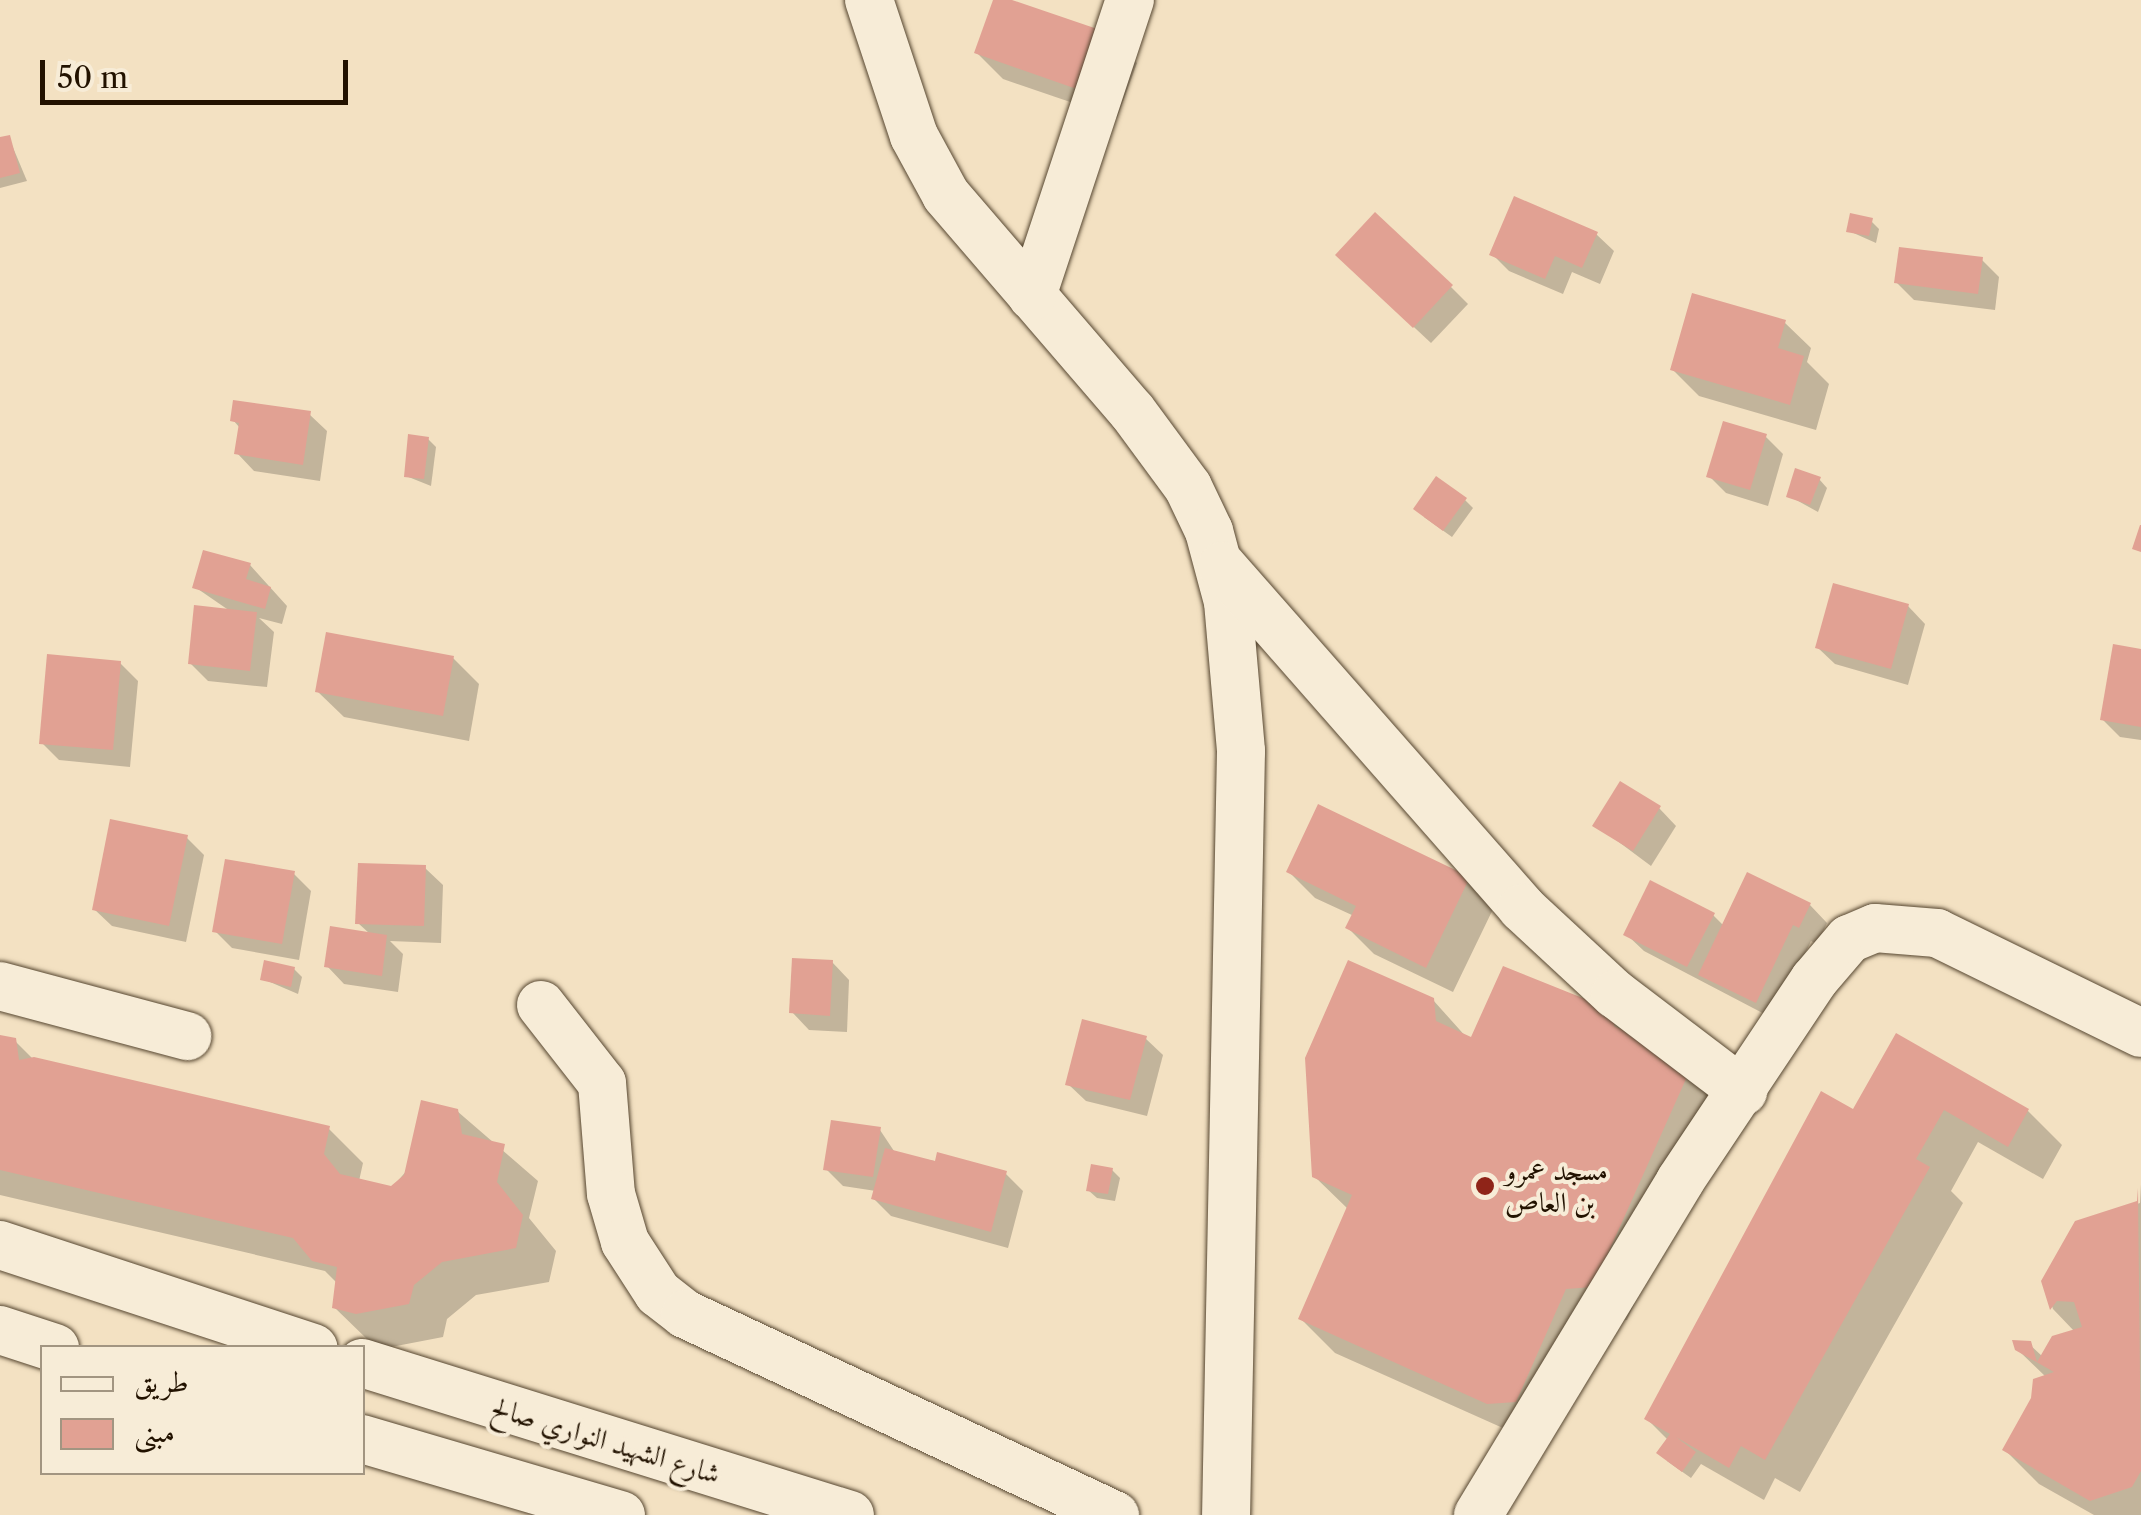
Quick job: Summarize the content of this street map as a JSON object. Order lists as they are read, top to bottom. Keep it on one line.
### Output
{"streets":{"street":["شارع الشهيد النواري صالح"]},"places":["مسجد عمرو بن العاص"],"legend":["طريق","مبنى"],"scale_bar":"50 m"}
